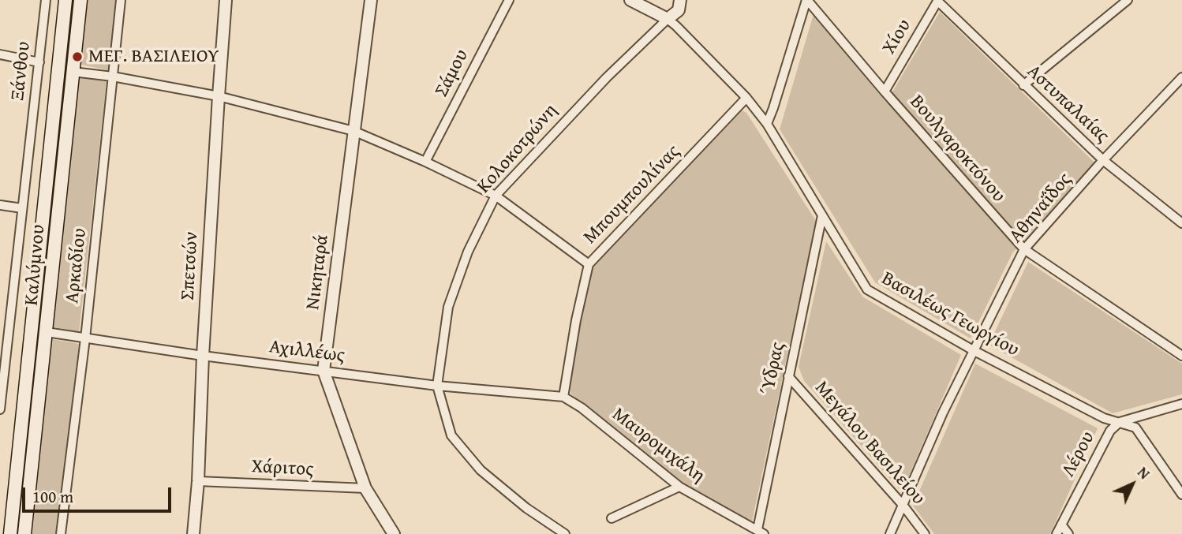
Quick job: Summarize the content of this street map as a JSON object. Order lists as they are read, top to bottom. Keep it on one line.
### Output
{"streets":{"main road":["Καλύμνου"],"street":["Χίου","Ξάνθου","Σάμου","Αστυπαλαίας","Κολοκοτρώνη","Βουλγαροκτόνου","Μπουμπουλίνας","Αθηναΐδος","Αρκαδίου","Σπετσών","Νικηταρά","Βασιλέως Γεωργίου","Αχιλλέως","Ύδρας","Μεγάλου Βασιλείου","Μαυρομιχάλη","Λέρου","Χάριτος"]},"crossings":[["Χίου","Αστυπαλαίας"],["Χίου","Βουλγαροκτόνου"],["Αστυπαλαίας","Αθηναΐδος"],["Κολοκοτρώνη","Βασιλέως Γεωργίου"],["Κολοκοτρώνη","Αχιλλέως"],["Βουλγαροκτόνου","Αθηναΐδος"],["Μπουμπουλίνας","Βασιλέως Γεωργίου"],["Μπουμπουλίνας","Αχιλλέως"],["Μπουμπουλίνας","Μαυρομιχάλη"],["Αθηναΐδος","Βασιλέως Γεωργίου"],["Αθηναΐδος","Μεγάλου Βασιλείου"],["Καλύμνου","Αχιλλέως"],["Αρκαδίου","Αχιλλέως"],["Σπετσών","Αχιλλέως"],["Σπετσών","Χάριτος"],["Νικηταρά","Αχιλλέως"],["Νικηταρά","Χάριτος"],["Βασιλέως Γεωργίου","Ύδρας"],["Βασιλέως Γεωργίου","Λέρου"],["Αχιλλέως","Μαυρομιχάλη"],["Ύδρας","Μεγάλου Βασιλείου"],["Ύδρας","Μαυρομιχάλη"]],"places":["ΜΕΓ. ΒΑΣΙΛΕΙΟΥ"],"scale_bar":"100 m","north":"top right"}
